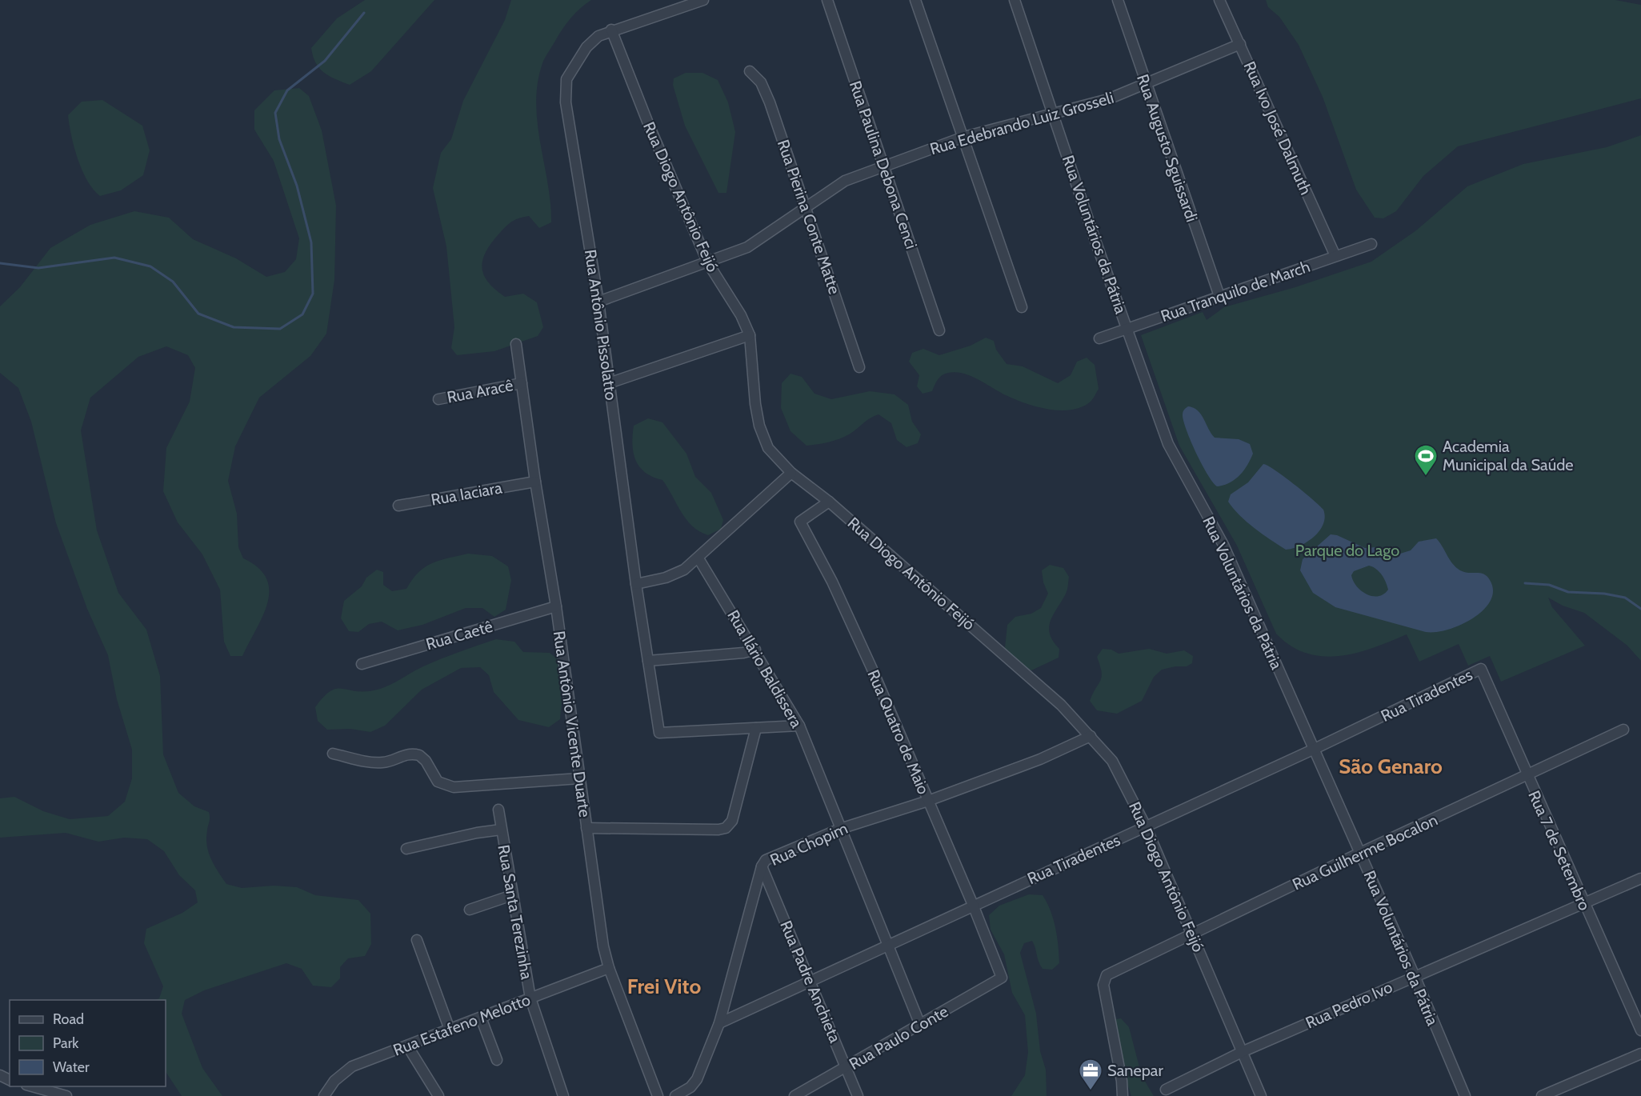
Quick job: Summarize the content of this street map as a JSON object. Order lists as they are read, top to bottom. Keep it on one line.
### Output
{"streets":{"street":["Rua Edebrando Luiz Grosseli","Rua Ivo José Dalmuth","Rua Augusto Sguissardi","Rua Paulina Debona Cenci","Rua Diogo Antônio Feijó","Rua Pierina Conte Matte","Rua Voluntários da Pátria","Rua Tranquilo de March","Rua Antônio Pissolatto","Rua Aracê","Rua Iaciara","Rua Caetê","Rua Ilário Baldissera","Rua Tiradentes","Rua Antônio Vicente Duarte","Rua Quatro de Maio","Rua Chopim","Rua 7 de Setembro","Rua Guilherme Bocalon","Rua Santa Terezinha","Rua Padre Anchieta","Rua Pedro Ivo","Rua Estafeno Melotto","Rua Paulo Conte"]},"crossings":[["Rua Edebrando Luiz Grosseli","Rua Ivo José Dalmuth"],["Rua Edebrando Luiz Grosseli","Rua Augusto Sguissardi"],["Rua Edebrando Luiz Grosseli","Rua Paulina Debona Cenci"],["Rua Edebrando Luiz Grosseli","Rua Diogo Antônio Feijó"],["Rua Edebrando Luiz Grosseli","Rua Pierina Conte Matte"],["Rua Edebrando Luiz Grosseli","Rua Voluntários da Pátria"],["Rua Edebrando Luiz Grosseli","Rua Antônio Pissolatto"],["Rua Ivo José Dalmuth","Rua Tranquilo de March"],["Rua Augusto Sguissardi","Rua Tranquilo de March"],["Rua Diogo Antônio Feijó","Rua Antônio Pissolatto"],["Rua Diogo Antônio Feijó","Rua Tiradentes"],["Rua Diogo Antônio Feijó","Rua Quatro de Maio"],["Rua Diogo Antônio Feijó","Rua Chopim"],["Rua Diogo Antônio Feijó","Rua Guilherme Bocalon"],["Rua Diogo Antônio Feijó","Rua Pedro Ivo"],["Rua Voluntários da Pátria","Rua Tranquilo de March"],["Rua Voluntários da Pátria","Rua Tiradentes"],["Rua Voluntários da Pátria","Rua Guilherme Bocalon"],["Rua Voluntários da Pátria","Rua Pedro Ivo"],["Rua Aracê","Rua Antônio Vicente Duarte"],["Rua Iaciara","Rua Antônio Vicente Duarte"],["Rua Caetê","Rua Antônio Vicente Duarte"],["Rua Ilário Baldissera","Rua Tiradentes"],["Rua Ilário Baldissera","Rua Chopim"],["Rua Ilário Baldissera","Rua Paulo Conte"],["Rua Tiradentes","Rua Quatro de Maio"],["Rua Tiradentes","Rua Chopim"],["Rua Tiradentes","Rua 7 de Setembro"],["Rua Tiradentes","Rua Padre Anchieta"],["Rua Antônio Vicente Duarte","Rua Estafeno Melotto"],["Rua Quatro de Maio","Rua Chopim"],["Rua Quatro de Maio","Rua Paulo Conte"],["Rua Chopim","Rua Padre Anchieta"],["Rua 7 de Setembro","Rua Guilherme Bocalon"],["Rua 7 de Setembro","Rua Pedro Ivo"],["Rua Santa Terezinha","Rua Estafeno Melotto"],["Rua Padre Anchieta","Rua Paulo Conte"]],"districts":["São Genaro","Frei Vito"],"parks":["Parque do Lago"],"places":{"sports":["Academia Municipal da Saúde"],"office":["Sanepar"]},"legend":["Road","Park","Water"]}
